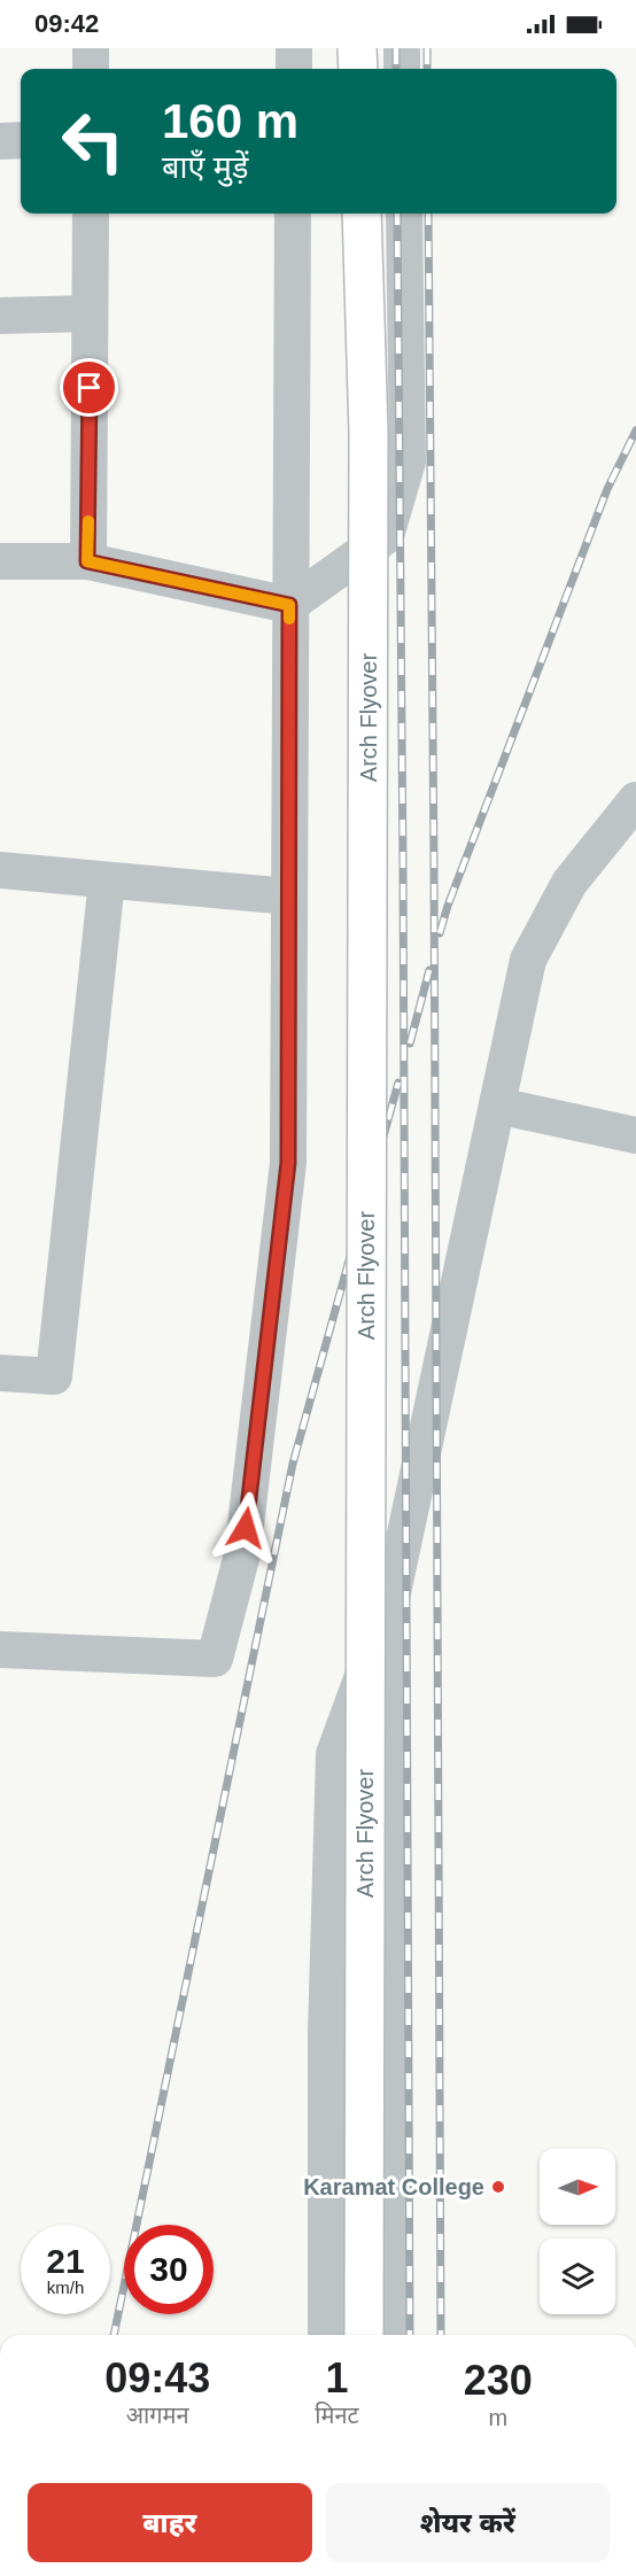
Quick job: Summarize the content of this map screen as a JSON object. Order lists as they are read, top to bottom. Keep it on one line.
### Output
{"streets":{"main road":["Arch Flyover"]},"places":["Karamat College"],"north":"right","page":{"status":"09:42","turn":["160 m","बाएँ मुड़ें"],"speed":"21 km/h","limit":"30","eta":["09:43","आगमन","1","मिनट","230","m"],"buttons":["बाहर","शेयर करें"]}}
